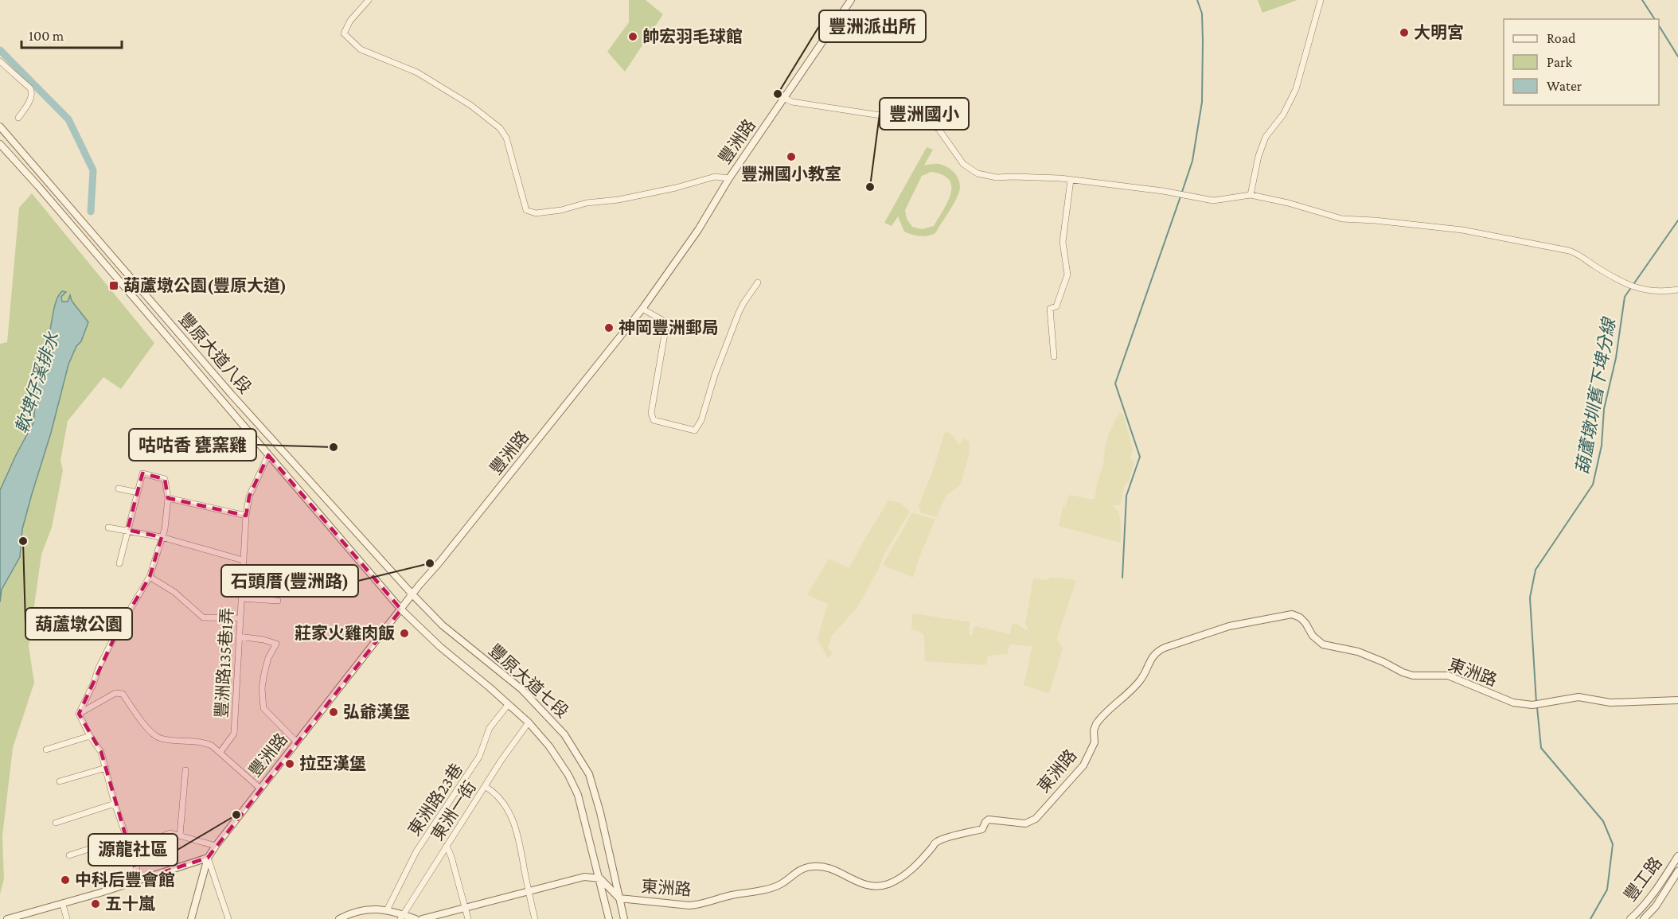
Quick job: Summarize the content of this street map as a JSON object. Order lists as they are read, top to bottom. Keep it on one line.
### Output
{"streets":{"street":["豐洲路","豐原大道八段","豐洲路135巷1弄","東洲路","豐原大道七段","東洲路23巷","東洲一街","豐工路"]},"crossings":[["豐洲路","豐原大道八段"],["豐洲路","豐原大道七段"],["豐原大道八段","豐洲路135巷1弄"],["豐原大道八段","豐原大道七段"],["東洲路","豐原大道七段"],["豐原大道七段","東洲路23巷"],["豐原大道七段","東洲一街"]],"water":["軟埤仔溪排水","葫蘆墩圳舊下埤分線"],"places":{"other":["大明宮","帥宏羽毛球館","豐洲派出所","豐洲國小教室","豐洲國小","神岡豐洲郵局","咕咕香 甕窯雞","葫蘆墩公園","石頭厝(豐洲路)","莊家火雞肉飯","弘爺漢堡","拉亞漢堡","源龍社區","中科后豐會館","五十嵐"],"transit":["葫蘆墩公園(豐原大道)"]},"legend":["Road","Park","Water"],"scale_bar":"100 m"}
